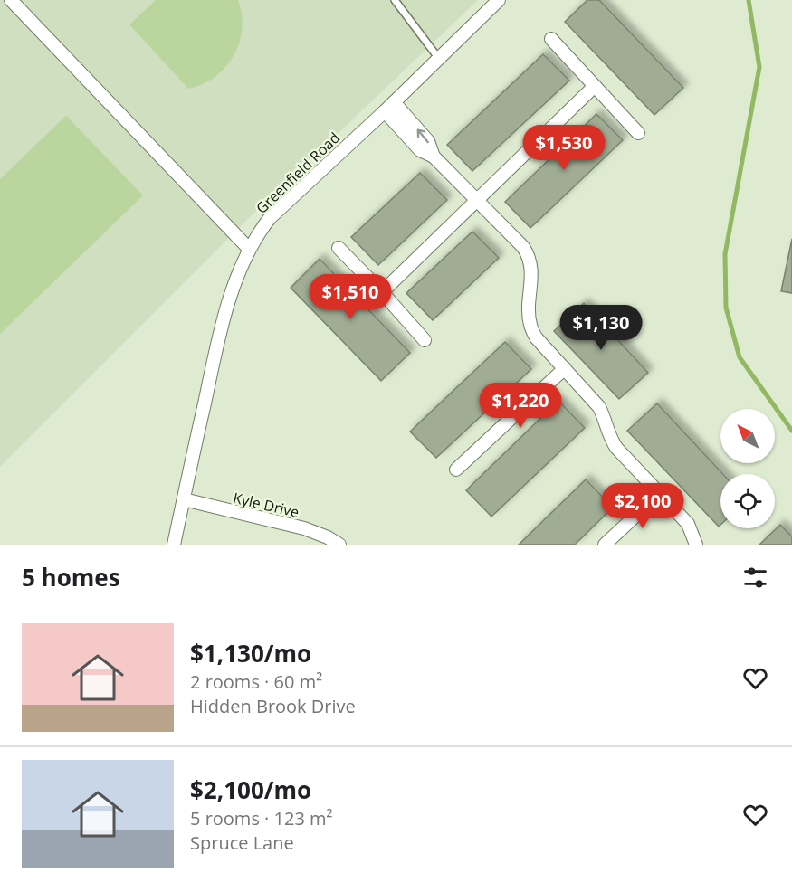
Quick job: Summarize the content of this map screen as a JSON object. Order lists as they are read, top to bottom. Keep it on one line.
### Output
{"streets":{"street":["Greenfield Road","Kyle Drive"]},"crossings":[["Greenfield Road","Kyle Drive"]],"north":"top left","page":{"price":["$1,530","$1,510","$1,130","$1,220","$2,100"],"heading":"5 homes","list":[{"name":"$1,130/mo","note":"2 rooms · 60 m² · Hidden Brook Drive"},{"name":"$2,100/mo","note":"5 rooms · 123 m² · Spruce Lane"}]}}
